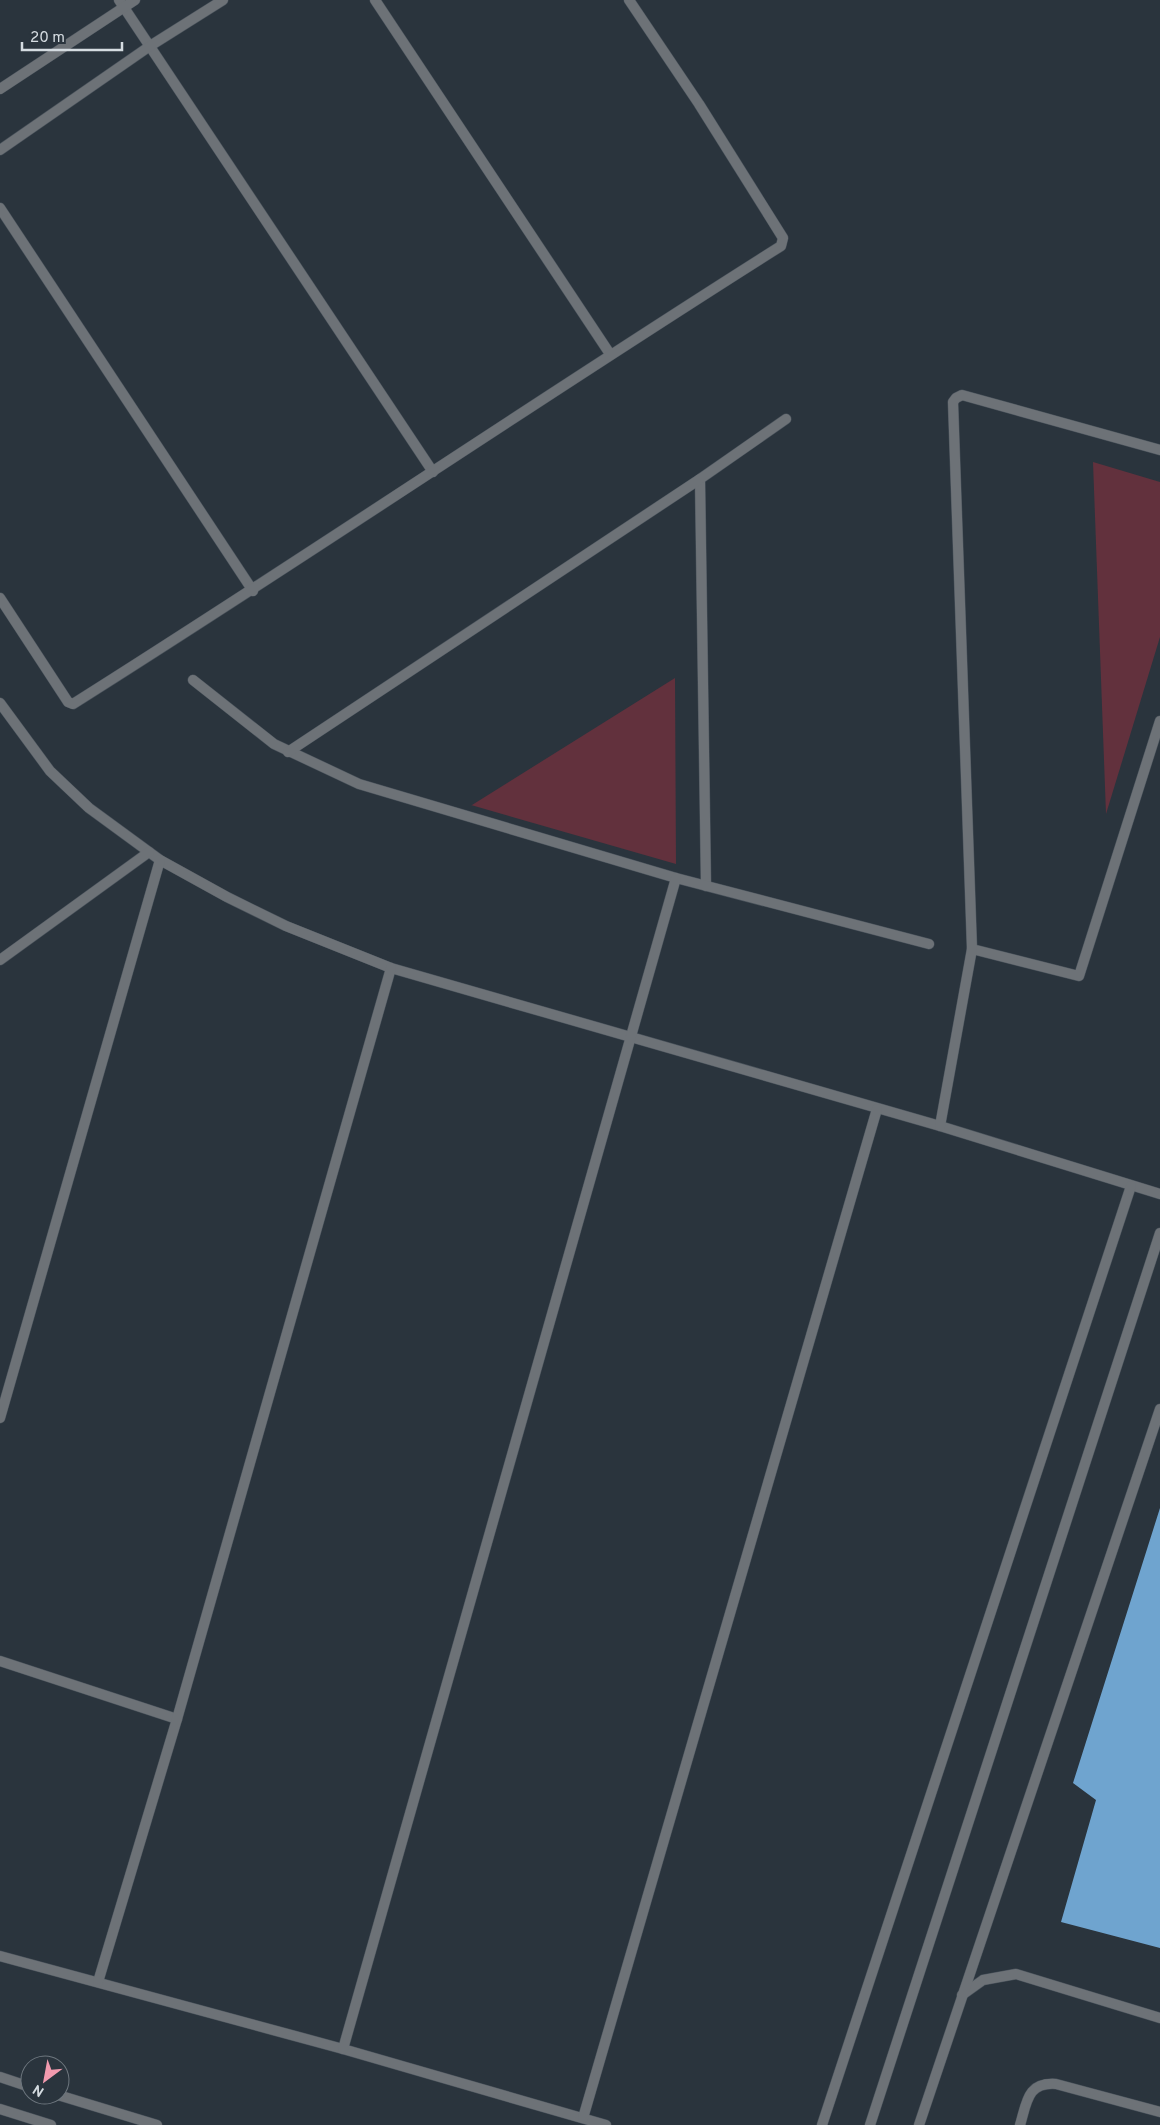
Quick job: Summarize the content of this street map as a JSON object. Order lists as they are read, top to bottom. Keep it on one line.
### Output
{"scale_bar":"20 m","north":"bottom left"}
